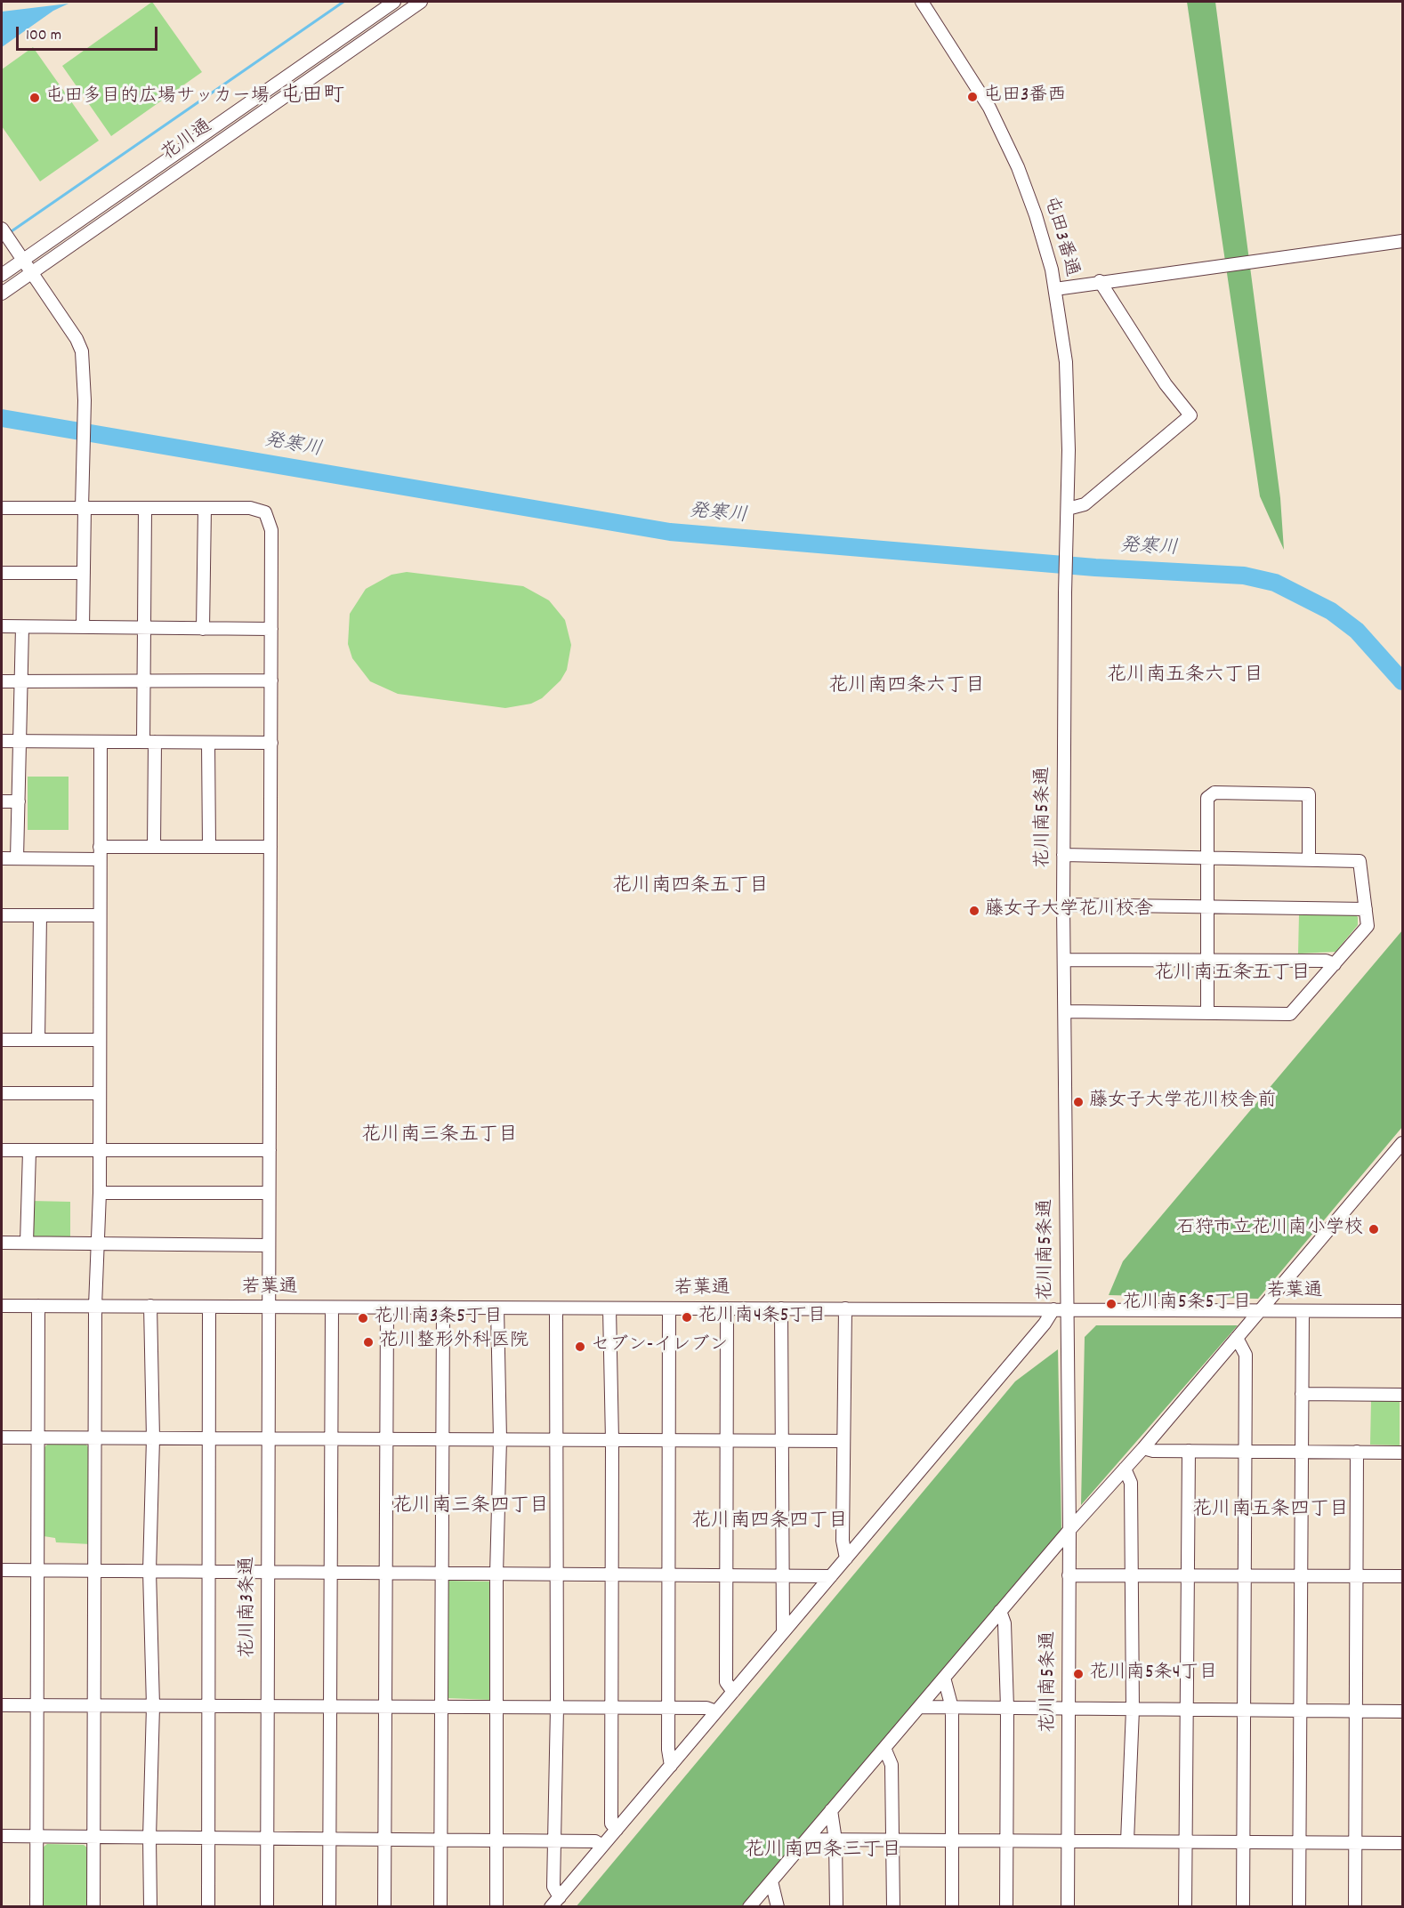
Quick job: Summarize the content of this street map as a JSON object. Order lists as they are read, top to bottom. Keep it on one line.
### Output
{"streets":{"street":["花川通","屯田3番通","花川南5条通","若葉通","花川南3条通"]},"crossings":[["屯田3番通","花川南5条通"],["花川南5条通","若葉通"],["若葉通","花川南3条通"]],"districts":["屯田町","花川南五条六丁目","花川南四条六丁目","花川南四条五丁目","花川南五条五丁目","花川南三条五丁目","花川南三条四丁目","花川南五条四丁目","花川南四条四丁目","花川南四条三丁目"],"water":["発寒川"],"places":["屯田3番西","屯田多目的広場サッカー場","藤女子大学花川校舎","藤女子大学花川校舎前","石狩市立花川南小学校","花川南5条5丁目","花川南4条5丁目","花川南3条5丁目","花川整形外科医院","セブン-イレブン","花川南5条4丁目"],"scale_bar":"100 m"}
